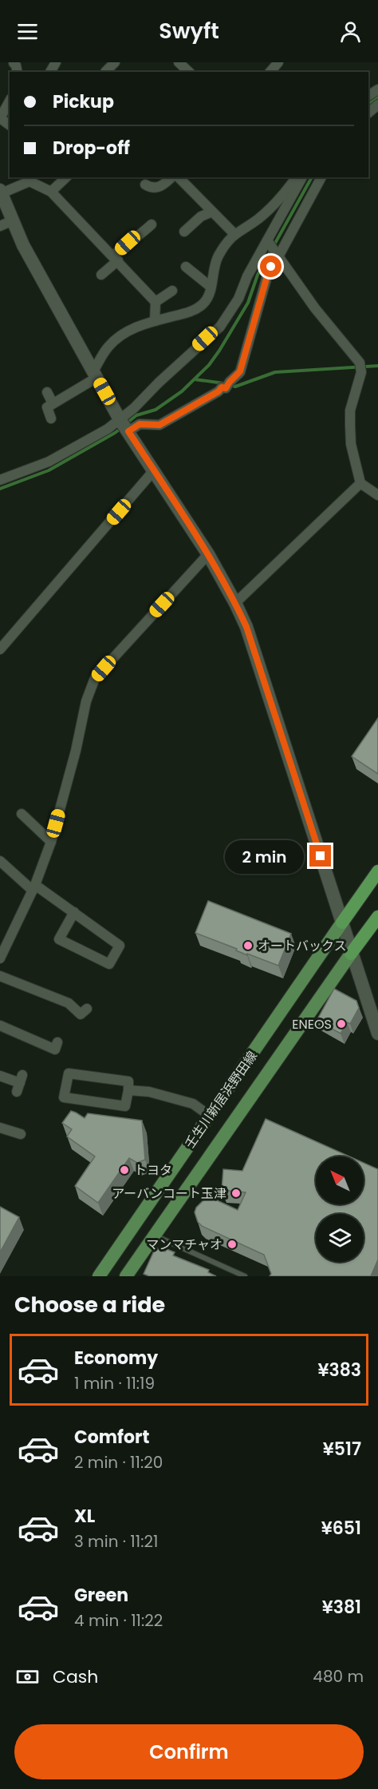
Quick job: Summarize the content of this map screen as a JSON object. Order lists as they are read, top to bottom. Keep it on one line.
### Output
{"streets":{"main road":["壬生川新居浜野田線"]},"places":["オートバックス","ENEOS","トヨタ","アーバンコート玉津","マンマチャオ"],"north":"top left","page":{"header":"Swyft","banner":["Pickup","Drop-off"],"bubble":"2 min","heading":"Choose a ride","list":[{"name":"Economy","note":"1 min · 11:19","value":"¥383"},{"name":"Comfort","note":"2 min · 11:20","value":"¥517"},{"name":"XL","note":"3 min · 11:21","value":"¥651"},{"name":"Green","note":"4 min · 11:22","value":"¥381"}],"pay":["Cash","480 m"],"buttons":"Confirm"}}
